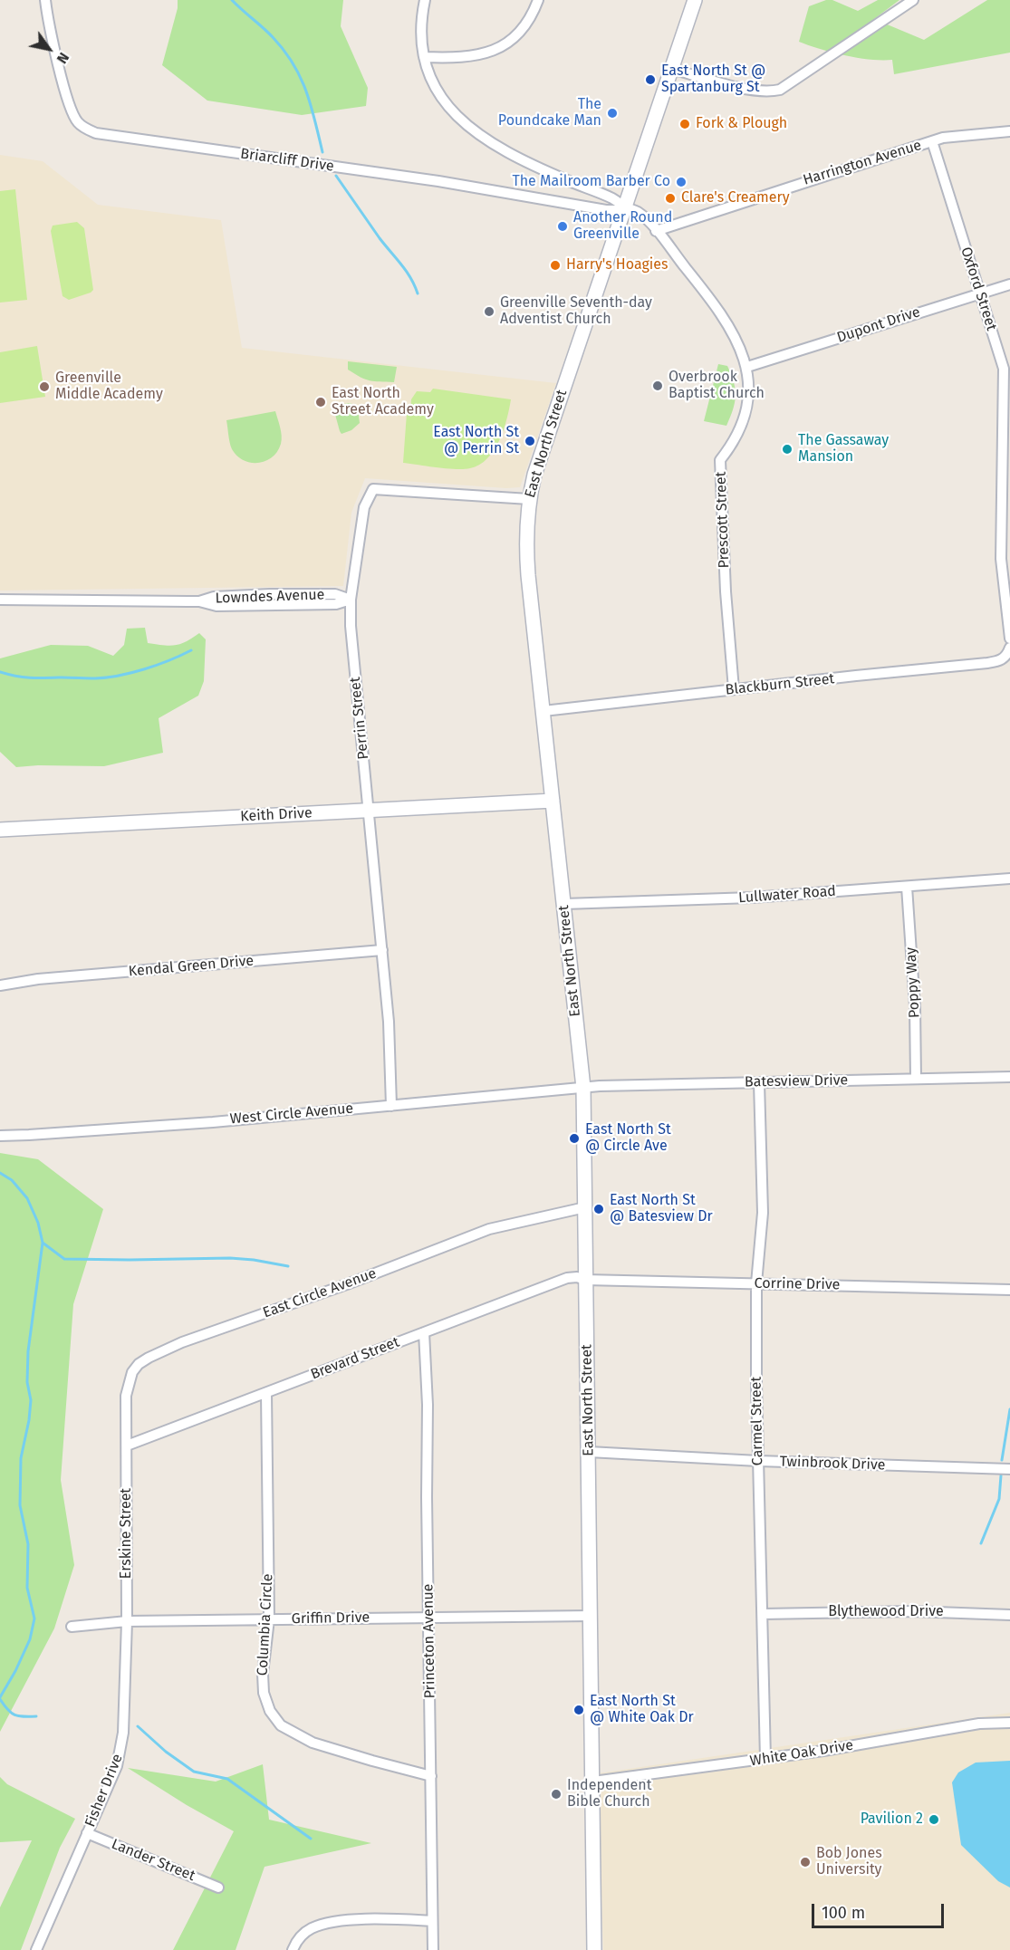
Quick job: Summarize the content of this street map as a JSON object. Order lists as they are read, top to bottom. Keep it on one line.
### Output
{"streets":{"main road":["East North Street","Keith Drive"],"street":["Briarcliff Drive","Harrington Avenue","Oxford Street","Dupont Drive","Prescott Street","Lowndes Avenue","Blackburn Street","Perrin Street","Lullwater Road","Kendal Green Drive","Poppy Way","Batesview Drive","West Circle Avenue","Corrine Drive","East Circle Avenue","Brevard Street","Carmel Street","Twinbrook Drive","Erskine Street","Blythewood Drive","Griffin Drive","Columbia Circle","Princeton Avenue","White Oak Drive","Fisher Drive","Lander Street"]},"crossings":[["Briarcliff Drive","East North Street"],["Briarcliff Drive","Prescott Street"],["Harrington Avenue","Oxford Street"],["Harrington Avenue","Prescott Street"],["Oxford Street","Dupont Drive"],["Dupont Drive","Prescott Street"],["East North Street","Prescott Street"],["East North Street","Blackburn Street"],["East North Street","Perrin Street"],["East North Street","Keith Drive"],["East North Street","Lullwater Road"],["East North Street","Batesview Drive"],["East North Street","West Circle Avenue"],["East North Street","Corrine Drive"],["East North Street","East Circle Avenue"],["East North Street","Brevard Street"],["East North Street","Twinbrook Drive"],["East North Street","Griffin Drive"],["East North Street","White Oak Drive"],["Prescott Street","Blackburn Street"],["Lowndes Avenue","Perrin Street"],["Perrin Street","Keith Drive"],["Perrin Street","Kendal Green Drive"],["Perrin Street","West Circle Avenue"],["Lullwater Road","Poppy Way"],["Poppy Way","Batesview Drive"],["Batesview Drive","West Circle Avenue"],["Batesview Drive","Carmel Street"],["Corrine Drive","Brevard Street"],["Corrine Drive","Carmel Street"],["East Circle Avenue","Brevard Street"],["East Circle Avenue","Erskine Street"],["Brevard Street","Erskine Street"],["Brevard Street","Columbia Circle"],["Brevard Street","Princeton Avenue"],["Carmel Street","Twinbrook Drive"],["Carmel Street","Blythewood Drive"],["Carmel Street","White Oak Drive"],["Erskine Street","Griffin Drive"],["Erskine Street","Fisher Drive"],["Griffin Drive","Columbia Circle"],["Griffin Drive","Princeton Avenue"],["Griffin Drive","Fisher Drive"],["Columbia Circle","Princeton Avenue"],["Fisher Drive","Lander Street"]],"places":["East North St @ Spartanburg St","The Poundcake Man","Fork & Plough","The Mailroom Barber Co","Clare's Creamery","Another Round Greenville","Harry's Hoagies","Greenville Seventh-day Adventist Church","Overbrook Baptist Church","Greenville Middle Academy","East North Street Academy","East North St @ Perrin St","The Gassaway Mansion","East North St @ Circle Ave","East North St @ Batesview Dr","East North St @ White Oak Dr","Independent Bible Church","Pavilion 2","Bob Jones University"],"scale_bar":"100 m","north":"bottom right"}
